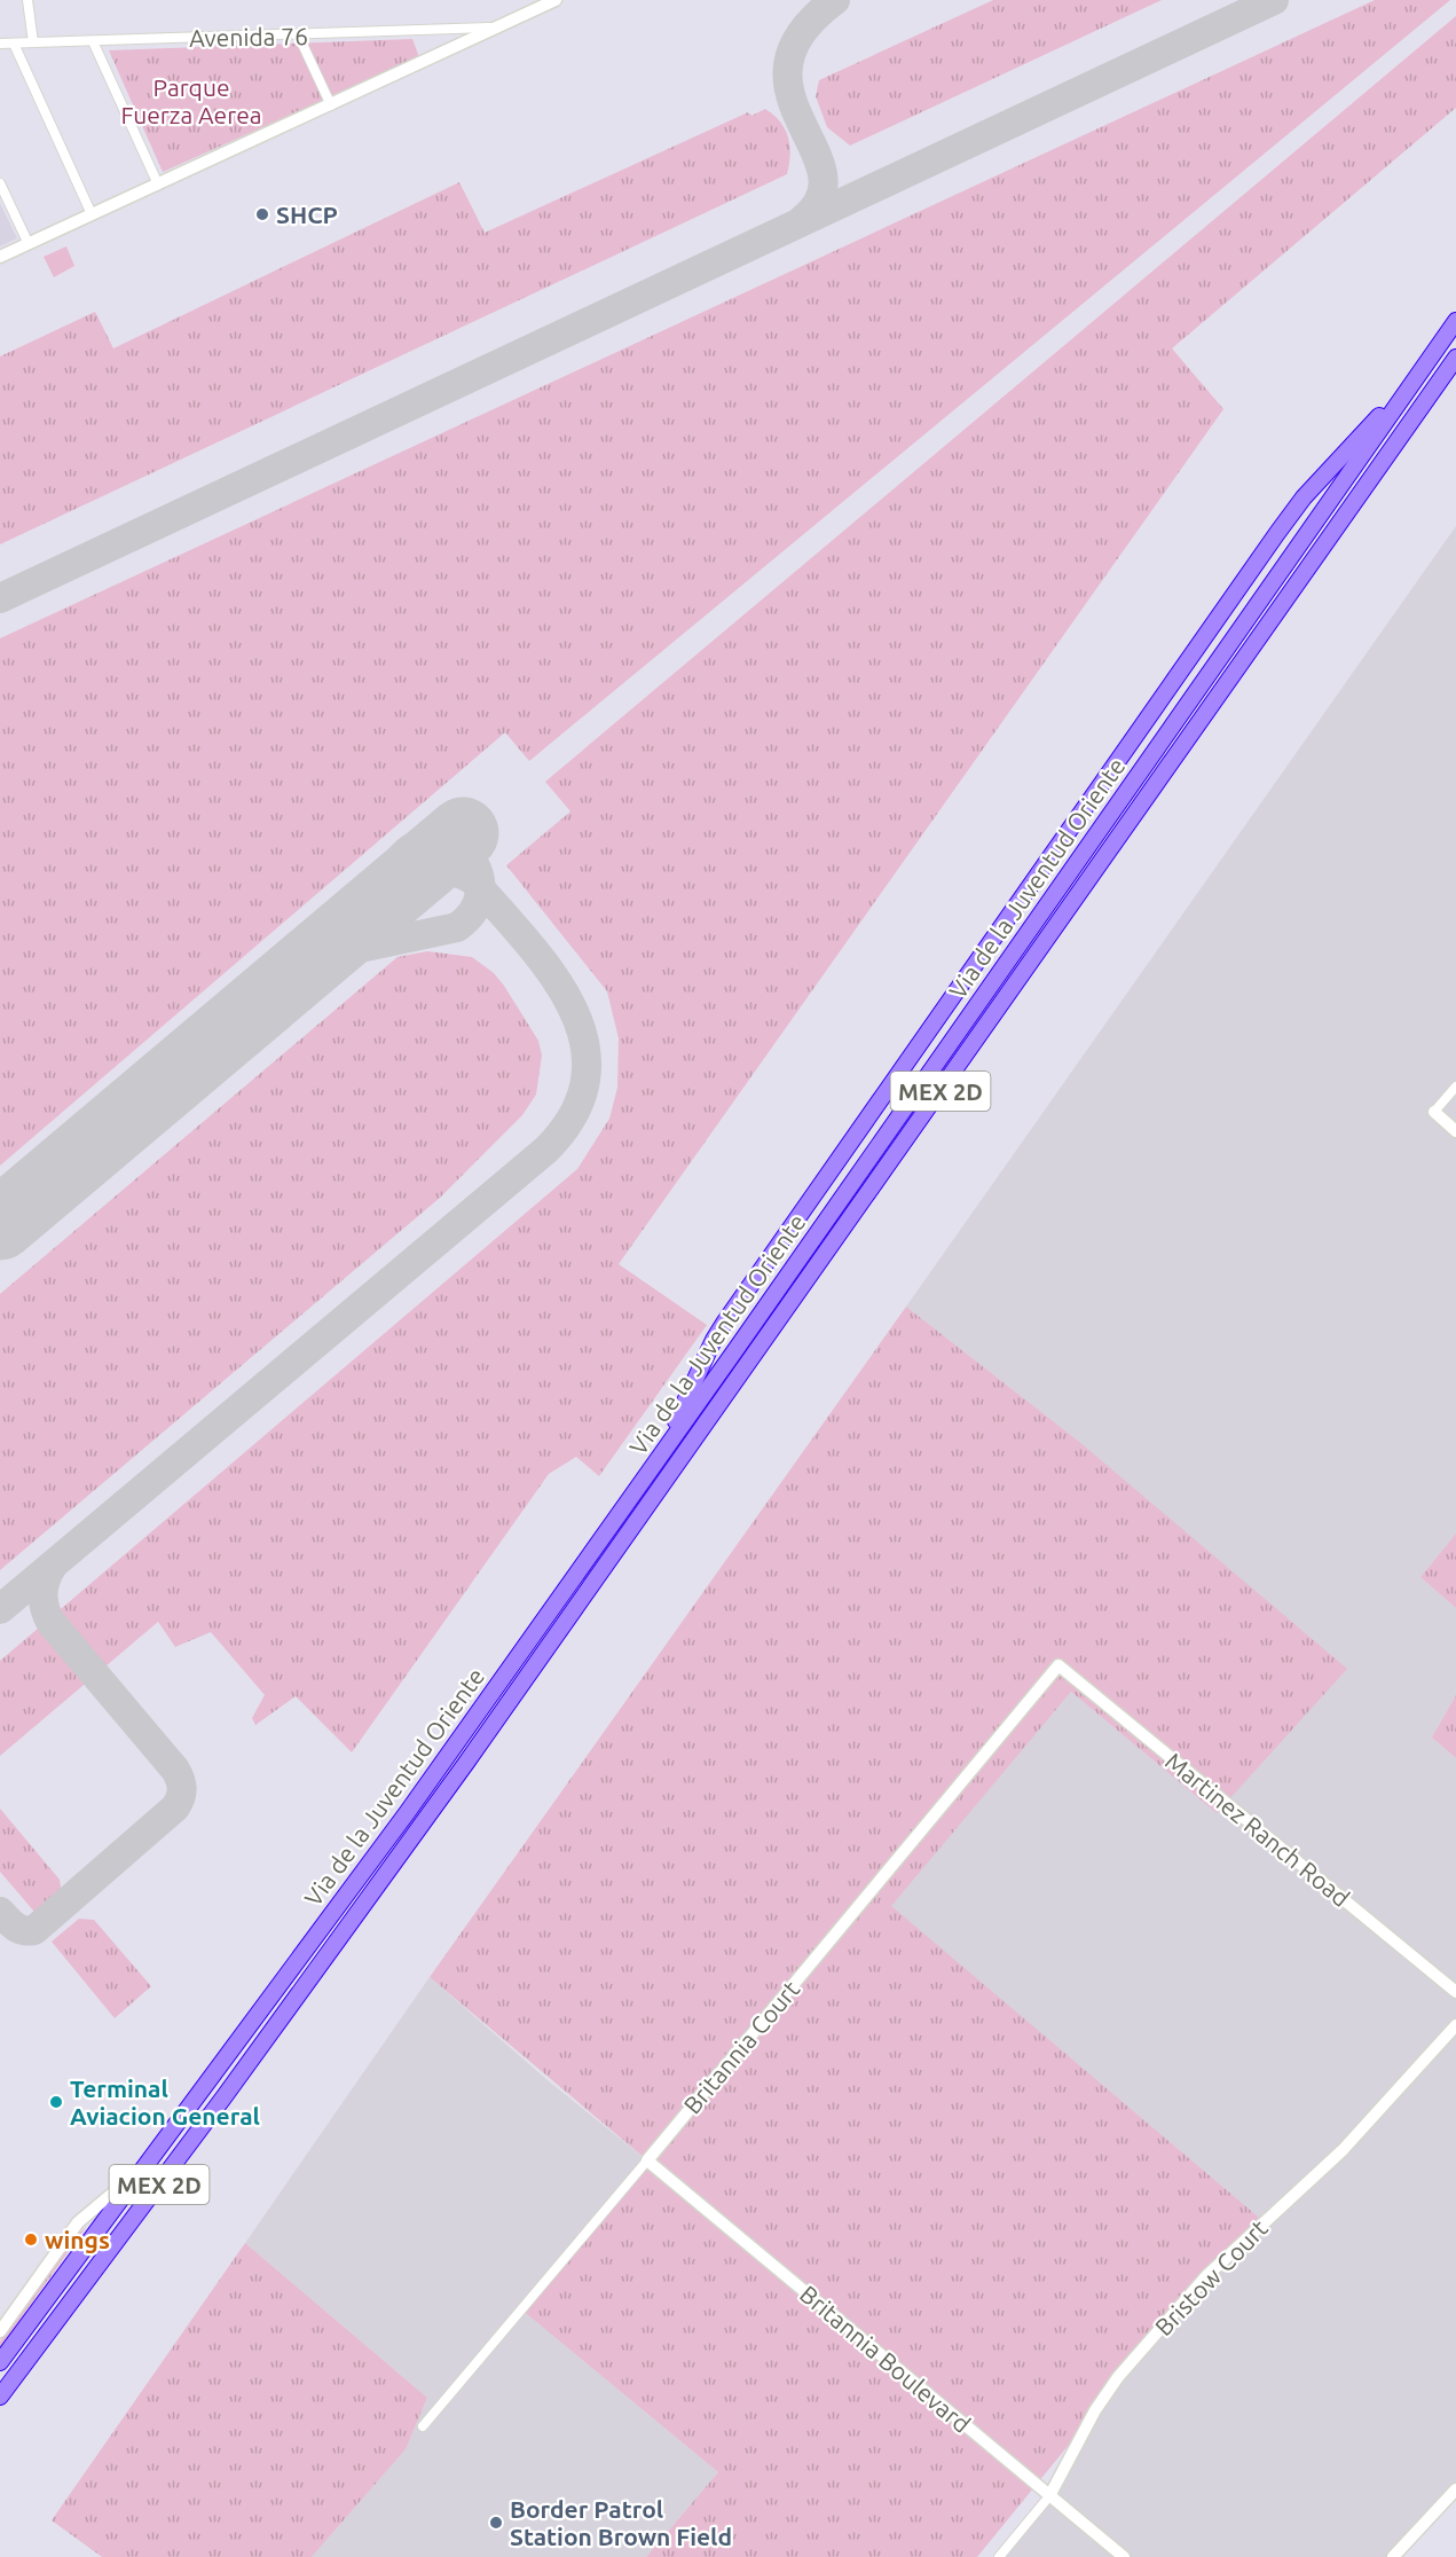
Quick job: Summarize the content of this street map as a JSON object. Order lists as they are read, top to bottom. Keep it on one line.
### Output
{"streets":{"highway":["Via de la Juventud Oriente","MEX 2D"],"street":["Avenida 76","Martinez Ranch Road","Britannia Court","Bristow Court","Britannia Boulevard"]},"crossings":[["Martinez Ranch Road","Britannia Court"],["Britannia Court","Britannia Boulevard"],["Bristow Court","Britannia Boulevard"]],"parks":["Parque Fuerza Aerea"],"places":["SHCP","Terminal Aviacion General","wings","Border Patrol Station Brown Field"]}
